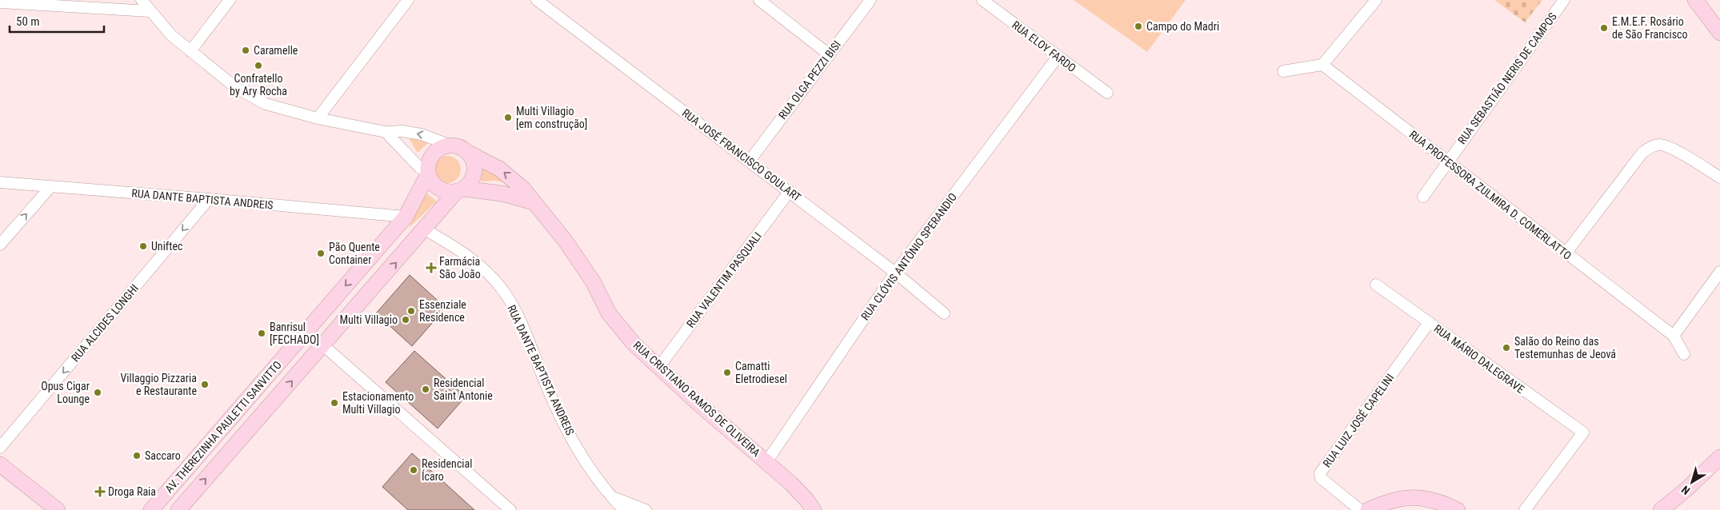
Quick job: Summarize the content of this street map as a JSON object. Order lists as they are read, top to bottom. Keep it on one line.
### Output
{"streets":{"main road":["RUA CRISTIANO RAMOS DE OLIVEIRA","AV. THEREZINHA PAULETTI SANVITTO"],"street":["RUA ELOY FARDO","RUA SEBASTIÃO NERIS DE CAMPOS","RUA OLGA PEZZI BISI","RUA JOSÉ FRANCISCO GOULART","RUA PROFESSORA ZULMIRA D. COMERLATTO","RUA DANTE BAPTISTA ANDREIS","RUA CLÓVIS ANTÔNIO SPERANDIO","RUA VALENTIM PASQUALI","RUA ALCIDES LONGHI","RUA MÁRIO DALEGRAVE","RUA LUIZ JOSÉ CAPELINI"]},"crossings":[["RUA ELOY FARDO","RUA CLÓVIS ANTÔNIO SPERANDIO"],["RUA SEBASTIÃO NERIS DE CAMPOS","RUA PROFESSORA ZULMIRA D. COMERLATTO"],["RUA OLGA PEZZI BISI","RUA JOSÉ FRANCISCO GOULART"],["RUA JOSÉ FRANCISCO GOULART","RUA CLÓVIS ANTÔNIO SPERANDIO"],["RUA JOSÉ FRANCISCO GOULART","RUA VALENTIM PASQUALI"],["RUA DANTE BAPTISTA ANDREIS","RUA ALCIDES LONGHI"],["RUA DANTE BAPTISTA ANDREIS","AV. THEREZINHA PAULETTI SANVITTO"],["RUA CLÓVIS ANTÔNIO SPERANDIO","RUA CRISTIANO RAMOS DE OLIVEIRA"],["RUA VALENTIM PASQUALI","RUA CRISTIANO RAMOS DE OLIVEIRA"],["RUA MÁRIO DALEGRAVE","RUA LUIZ JOSÉ CAPELINI"],["RUA CRISTIANO RAMOS DE OLIVEIRA","AV. THEREZINHA PAULETTI SANVITTO"]],"one_way":["RUA ALCIDES LONGHI"],"places":{"other":["Campo do Madri","E.M.E.F. Rosário de São Francisco","Caramelle","Confratello by Ary Rocha","Multi Villagio [em construção]","Uniftec","Pão Quente Container","Essenziale Residence","Multi Villagio","Banrisul [FECHADO]","Salão do Reino das Testemunhas de Jeová","Camatti Eletrodiesel","Villaggio Pizzaria e Restaurante","Residencial Saint Antonie","Opus Cigar Lounge","Estacionamento Multi Villagio","Saccaro","Residencial Ícaro"],"health":["Farmácia São João","Droga Raia"]},"scale_bar":"50 m","north":"bottom left"}
